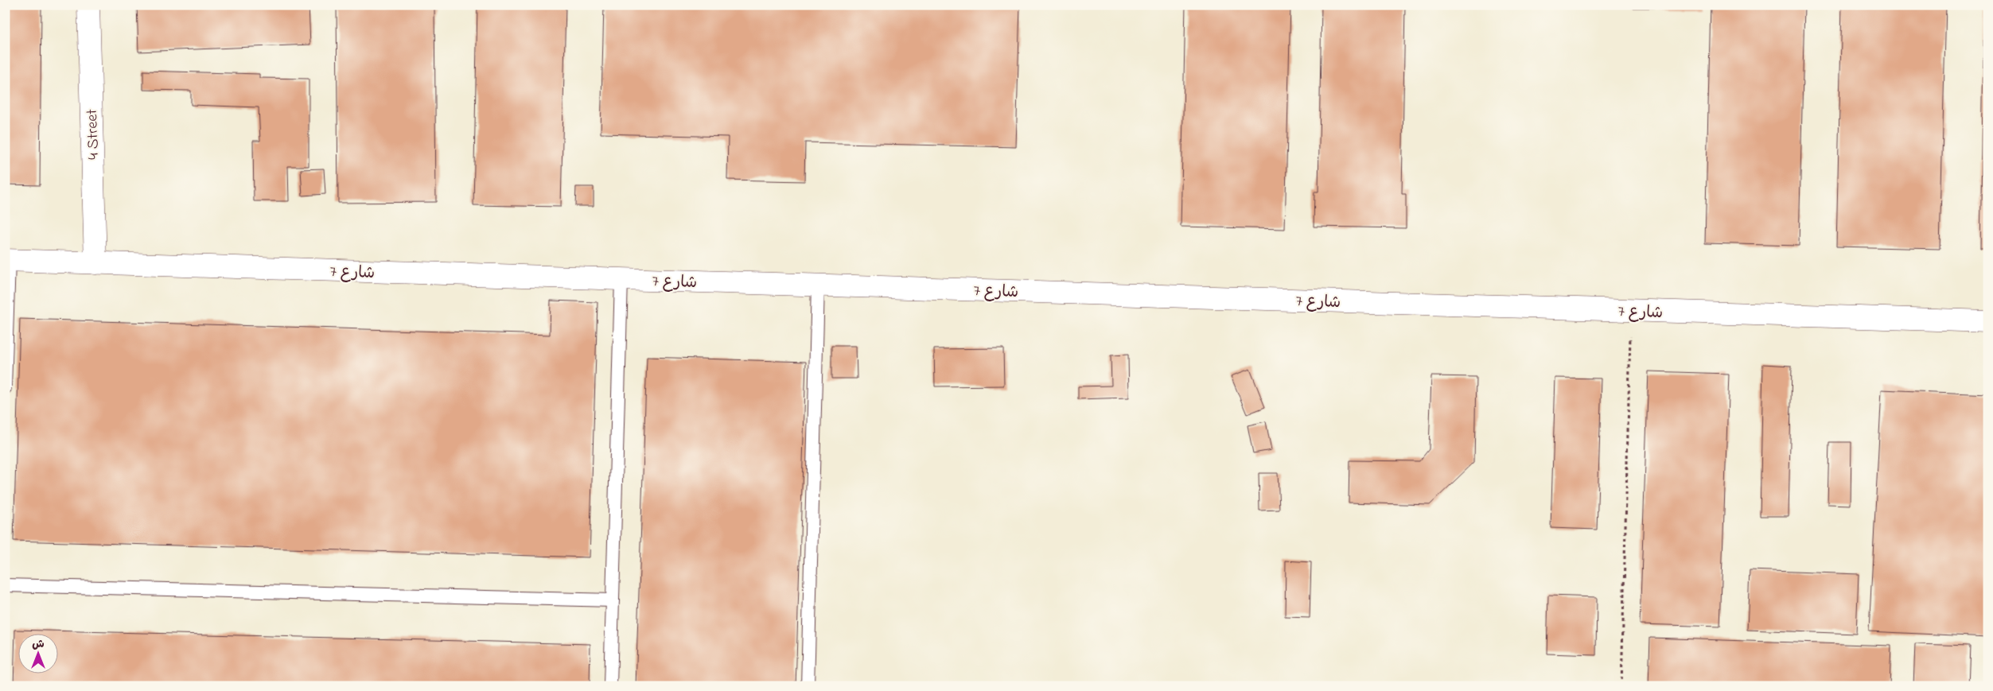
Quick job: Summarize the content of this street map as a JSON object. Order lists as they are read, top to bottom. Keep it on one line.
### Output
{"streets":{"street":["4 Street","شارع 7"]},"crossings":[["4 Street","شارع 7"]],"north":"top"}
